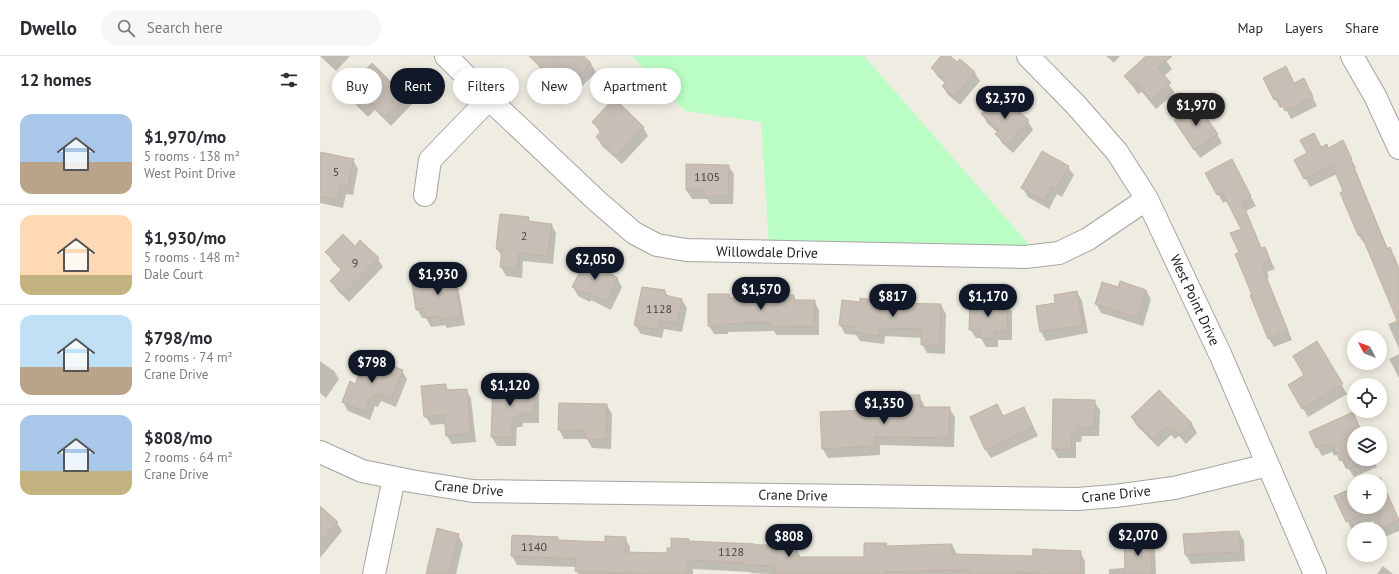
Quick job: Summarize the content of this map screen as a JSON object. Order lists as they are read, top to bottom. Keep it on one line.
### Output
{"streets":{"street":["Willowdale Drive","West Point Drive","Crane Drive"]},"crossings":[["Willowdale Drive","West Point Drive"],["West Point Drive","Crane Drive"]],"house_numbers":["5","1105","2","9","1128","1140","1128"],"north":"top left","page":{"header":"Dwello","search":"Search here","nav":["Map","Layers","Share"],"heading":"12 homes","chip":["Buy","Rent","Filters","New","Apartment"],"price":["$2,370","$1,970","$2,050","$1,930","$1,570","$817","$1,170","$798","$1,120","$1,350","$2,070","$808"],"list":[{"name":"$1,970/mo","note":"5 rooms · 138 m² · West Point Drive"},{"name":"$1,930/mo","note":"5 rooms · 148 m² · Dale Court"},{"name":"$798/mo","note":"2 rooms · 74 m² · Crane Drive"},{"name":"$808/mo","note":"2 rooms · 64 m² · Crane Drive"}],"map_buttons":["+","−"]}}
